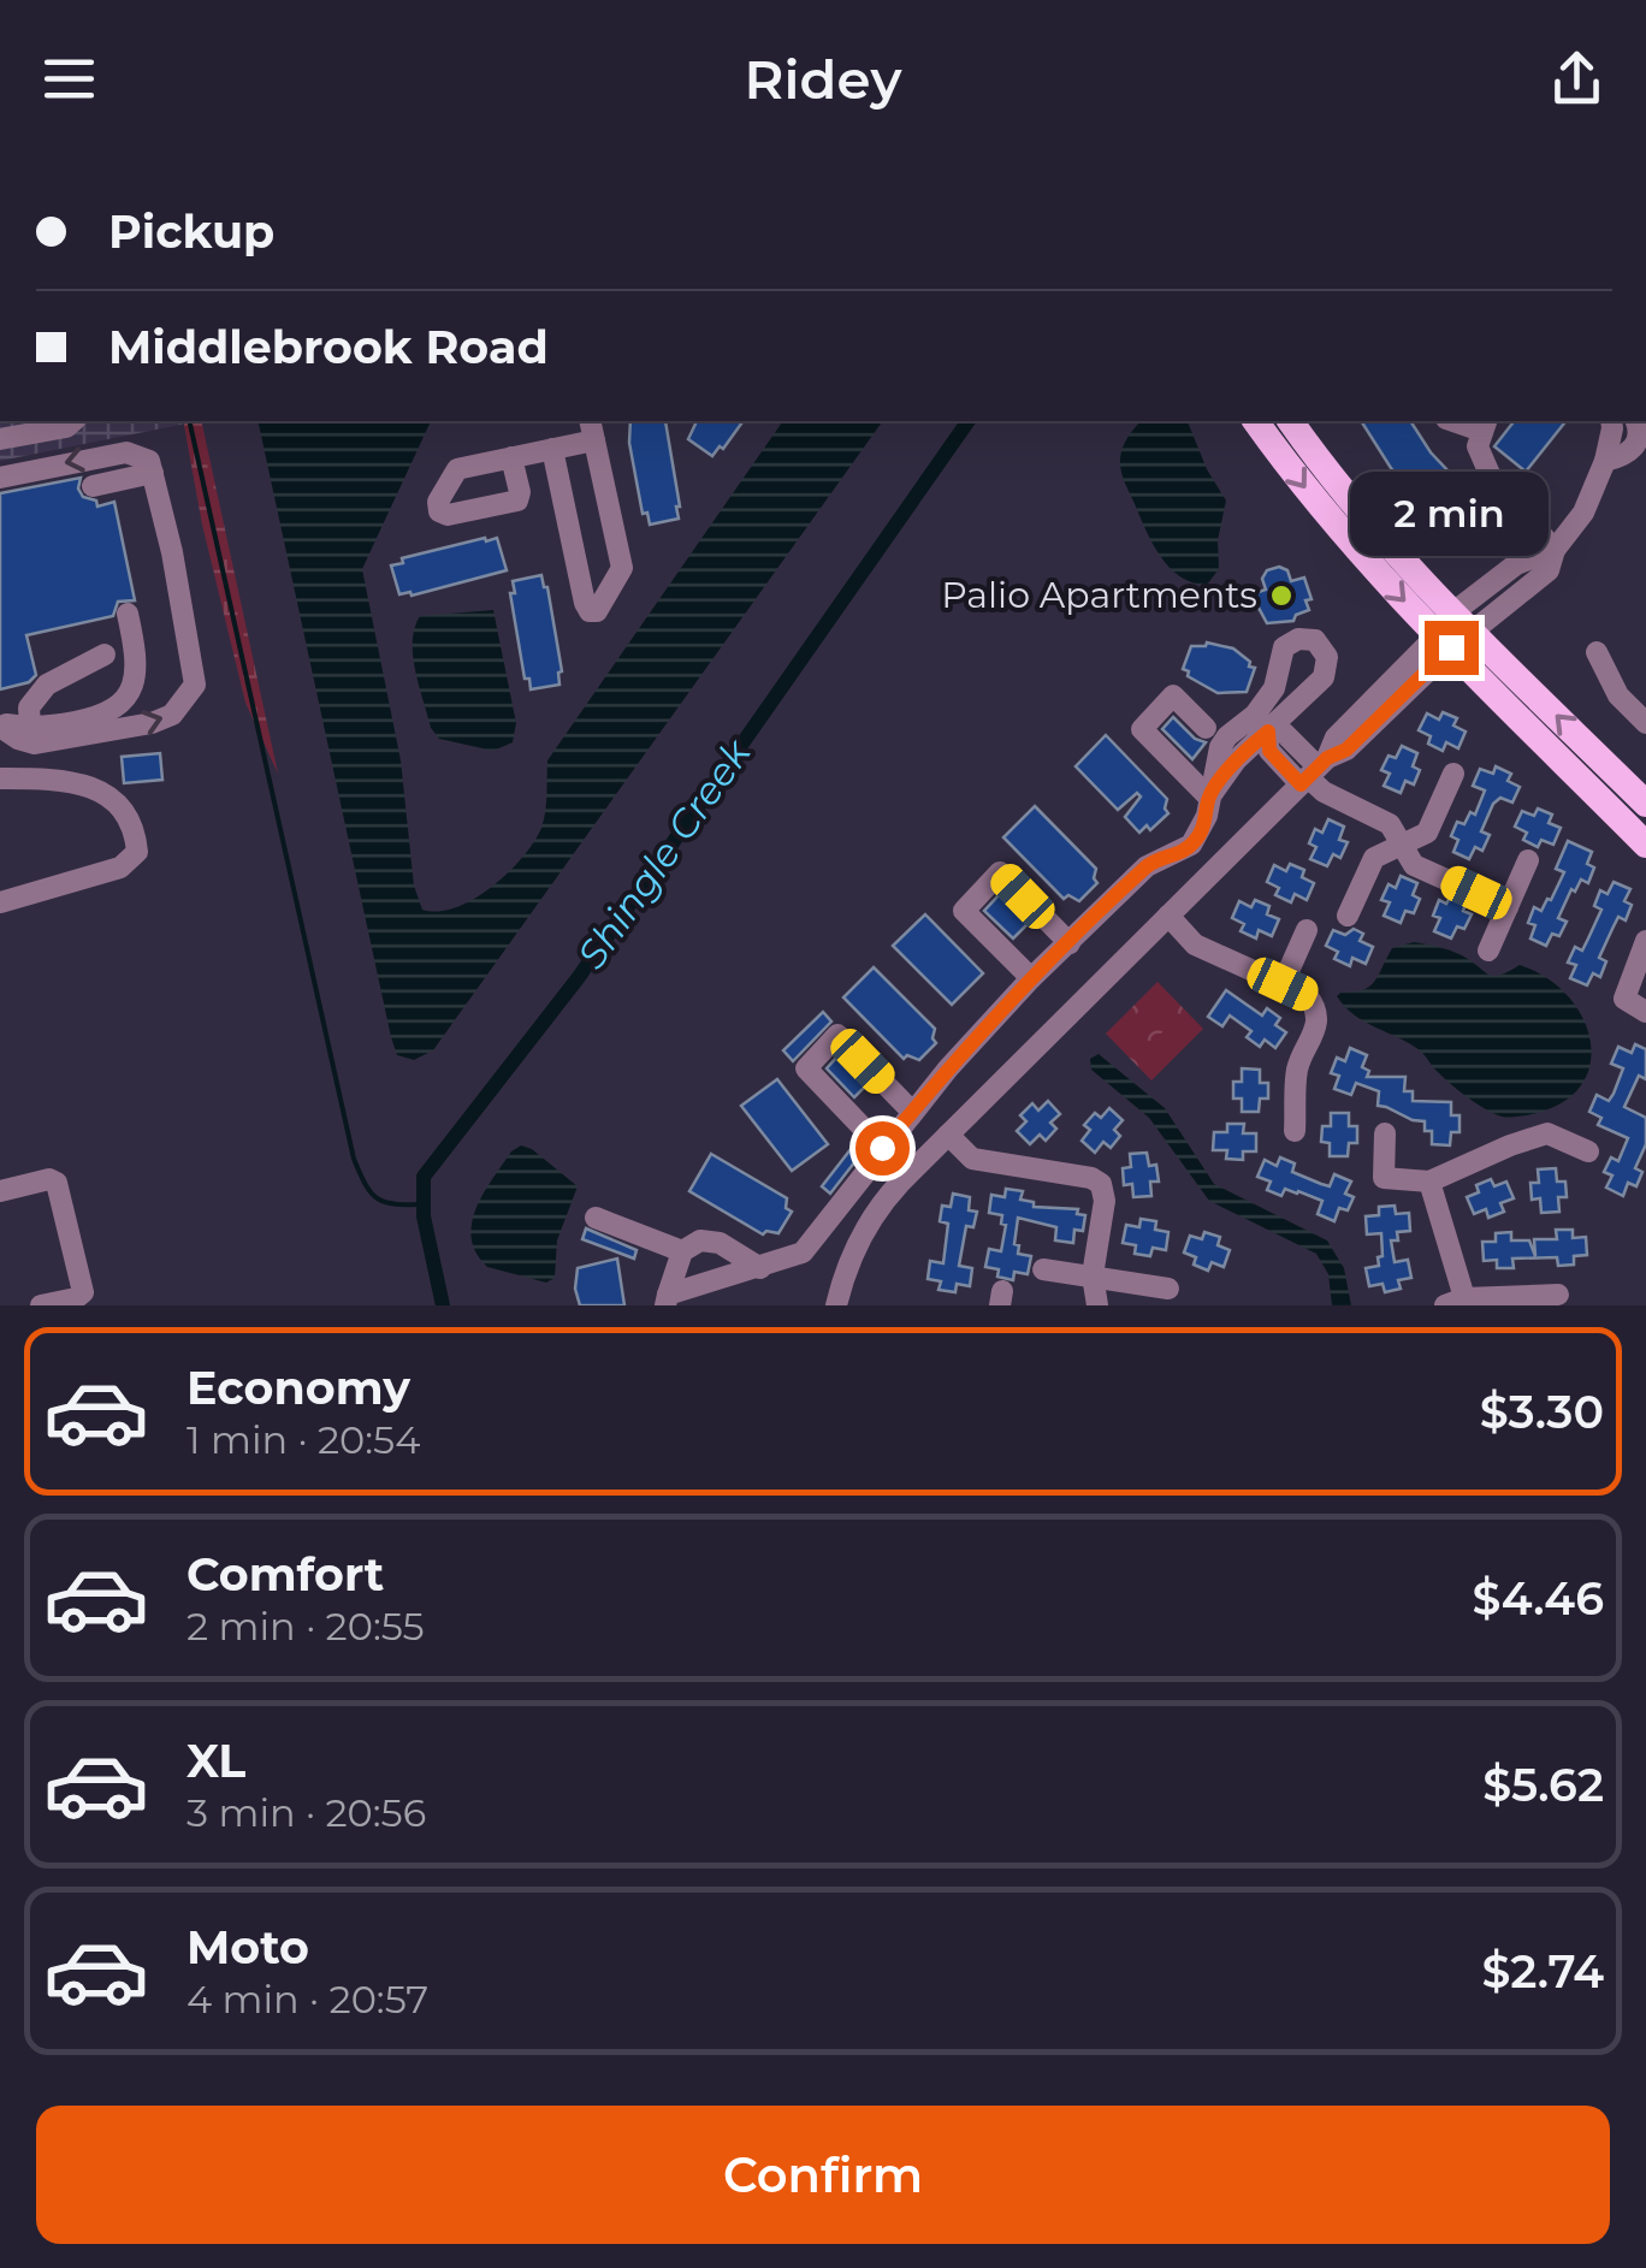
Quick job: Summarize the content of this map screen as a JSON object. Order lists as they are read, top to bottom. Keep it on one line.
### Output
{"water":["Shingle Creek"],"places":["Palio Apartments"],"page":{"header":"Ridey","banner":["Pickup","Middlebrook Road"],"bubble":"2 min","list":[{"name":"Economy","note":"1 min · 20:54","value":"$3.30"},{"name":"Comfort","note":"2 min · 20:55","value":"$4.46"},{"name":"XL","note":"3 min · 20:56","value":"$5.62"},{"name":"Moto","note":"4 min · 20:57","value":"$2.74"}],"buttons":"Confirm"}}
